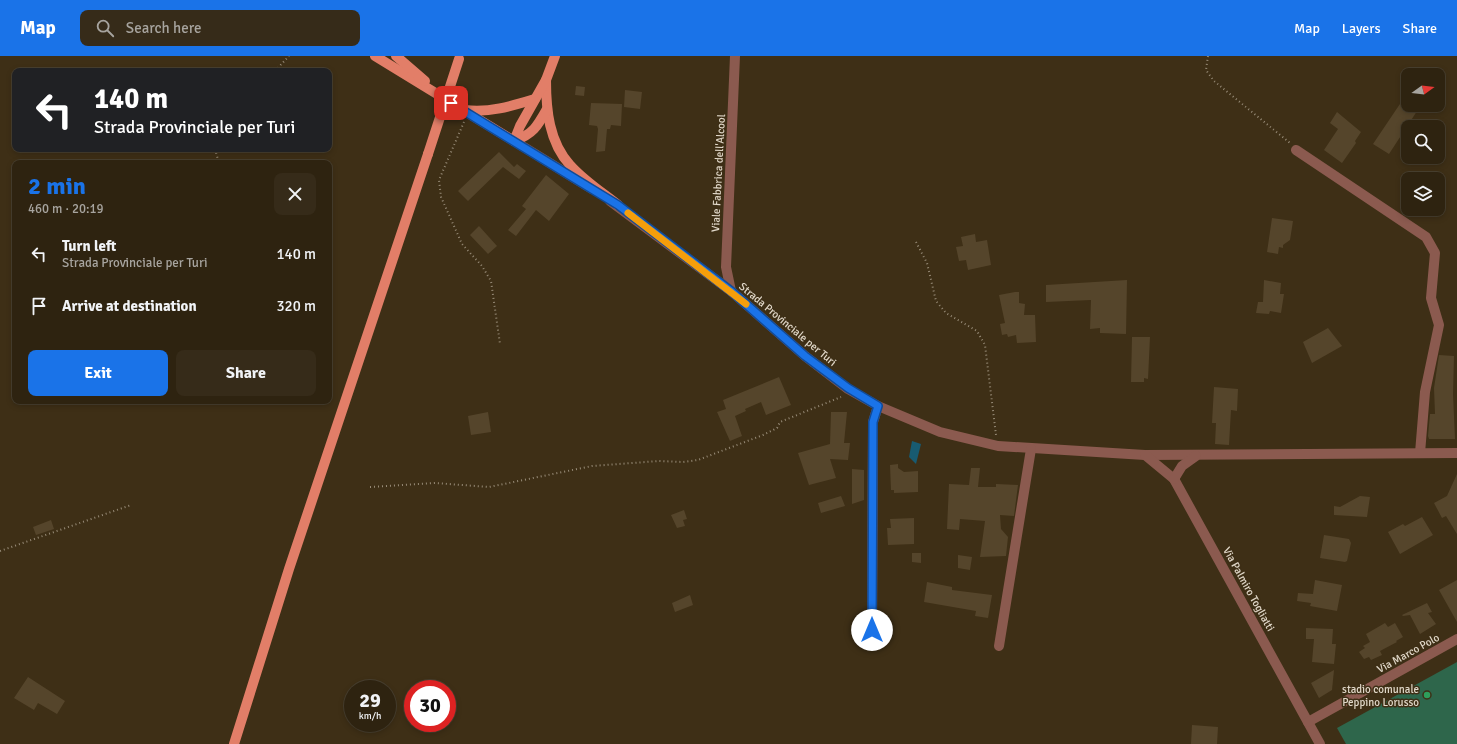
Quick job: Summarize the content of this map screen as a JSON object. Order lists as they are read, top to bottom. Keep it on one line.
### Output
{"streets":{"main road":["Strada Provinciale per Turi"],"street":["Viale Fabbrica dell'Alcool","Via Palmiro Togliatti","Via Marco Polo"]},"crossings":[["Viale Fabbrica dell'Alcool","Strada Provinciale per Turi"],["Strada Provinciale per Turi","Via Palmiro Togliatti"],["Via Palmiro Togliatti","Via Marco Polo"]],"places":["stadio comunale Peppino Lorusso"],"north":"right","page":{"header":"Map","search":"Search here","nav":["Map","Layers","Share"],"turn":["140 m","Strada Provinciale per Turi"],"heading":["2 min","460 m · 20:19"],"list":[{"name":"Turn left","note":"Strada Provinciale per Turi","value":"140 m"},{"name":"Arrive at destination","value":"320 m"}],"buttons":["Exit","Share"],"speed":"29 km/h","limit":"30"}}
